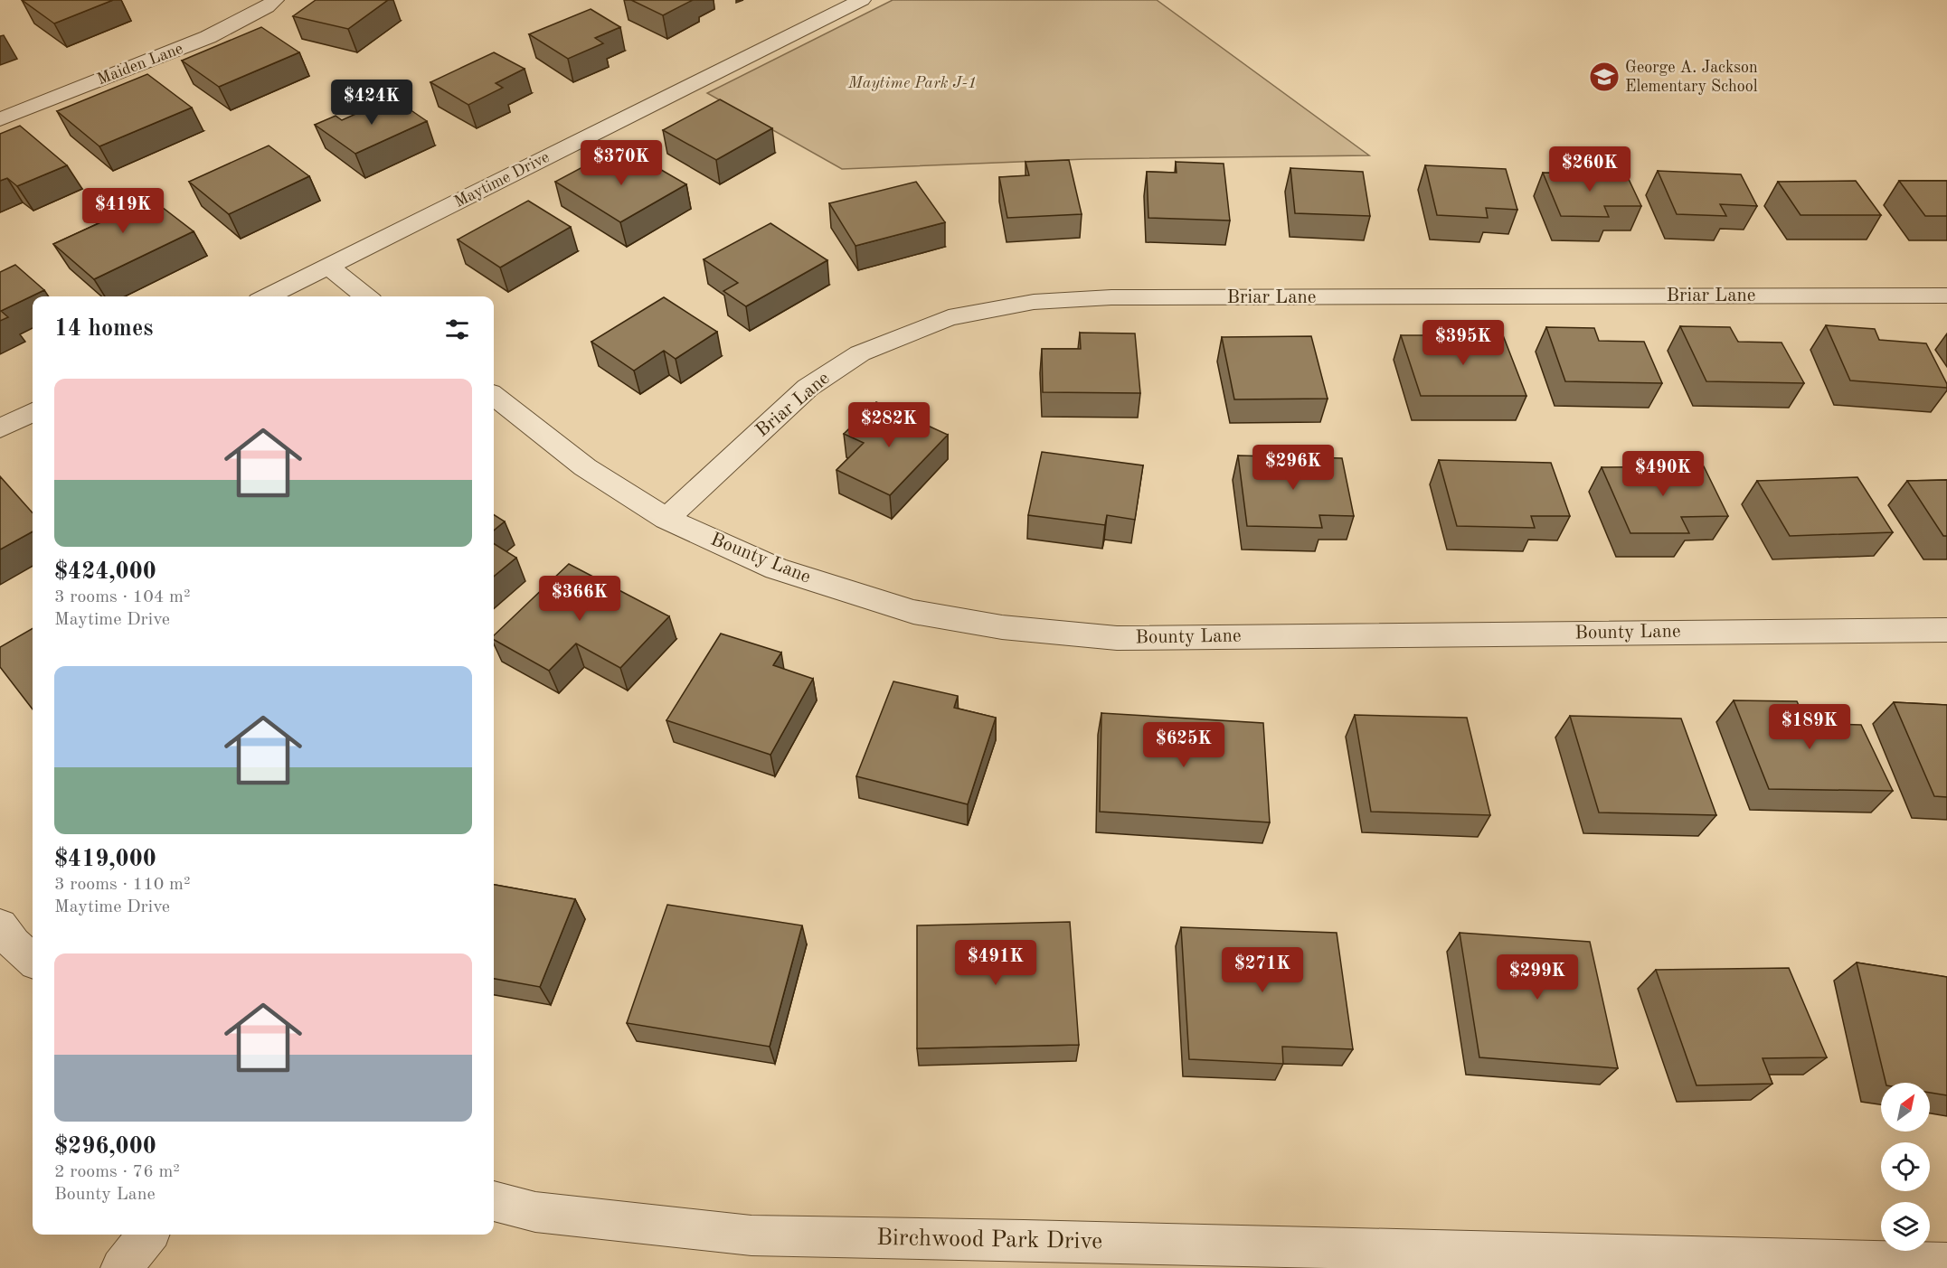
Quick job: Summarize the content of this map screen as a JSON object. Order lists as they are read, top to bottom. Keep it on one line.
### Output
{"streets":{"street":["Maiden Lane","Maytime Drive","Briar Lane","Bounty Lane","Birchwood Park Drive"]},"crossings":[["Briar Lane","Bounty Lane"]],"parks":["Maytime Park J-1"],"places":{"school or university":["George A. Jackson Elementary School"]},"north":"top right","page":{"price":["$424K","$370K","$260K","$419K","$395K","$282K","$296K","$490K","$366K","$189K","$625K","$491K","$271K","$299K"],"heading":"14 homes","list":[{"name":"$424,000","note":"3 rooms · 104 m² · Maytime Drive"},{"name":"$419,000","note":"3 rooms · 110 m² · Maytime Drive"},{"name":"$296,000","note":"2 rooms · 76 m² · Bounty Lane"}]}}
